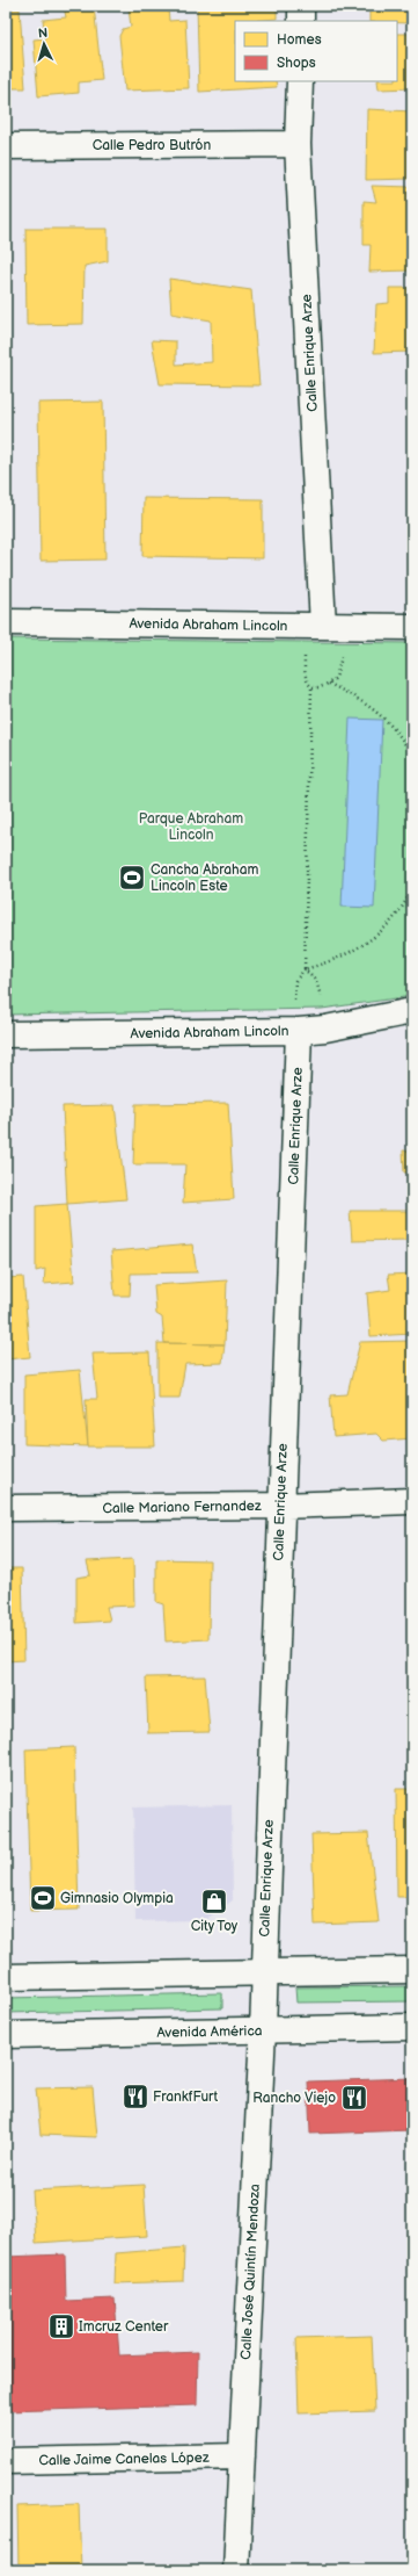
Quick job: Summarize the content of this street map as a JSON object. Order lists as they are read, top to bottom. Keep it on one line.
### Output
{"streets":{"street":["Calle Pedro Butrón","Calle Enrique Arze","Avenida Abraham Lincoln","Calle Mariano Fernandez","Avenida América","Calle José Quintín Mendoza","Calle Jaime Canelas López"]},"crossings":[["Calle Pedro Butrón","Calle Enrique Arze"],["Calle Enrique Arze","Avenida Abraham Lincoln"],["Calle Enrique Arze","Calle Mariano Fernandez"],["Calle Enrique Arze","Calle José Quintín Mendoza"],["Avenida América","Calle José Quintín Mendoza"],["Calle José Quintín Mendoza","Calle Jaime Canelas López"]],"parks":["Parque Abraham Lincoln"],"places":{"sports":["Cancha Abraham Lincoln Este","Gimnasio Olympia"],"shop":["City Toy"],"restaurant":["FrankfFurt","Rancho Viejo"],"building":["Imcruz Center"]},"legend":["Homes","Shops"],"north":"top"}
